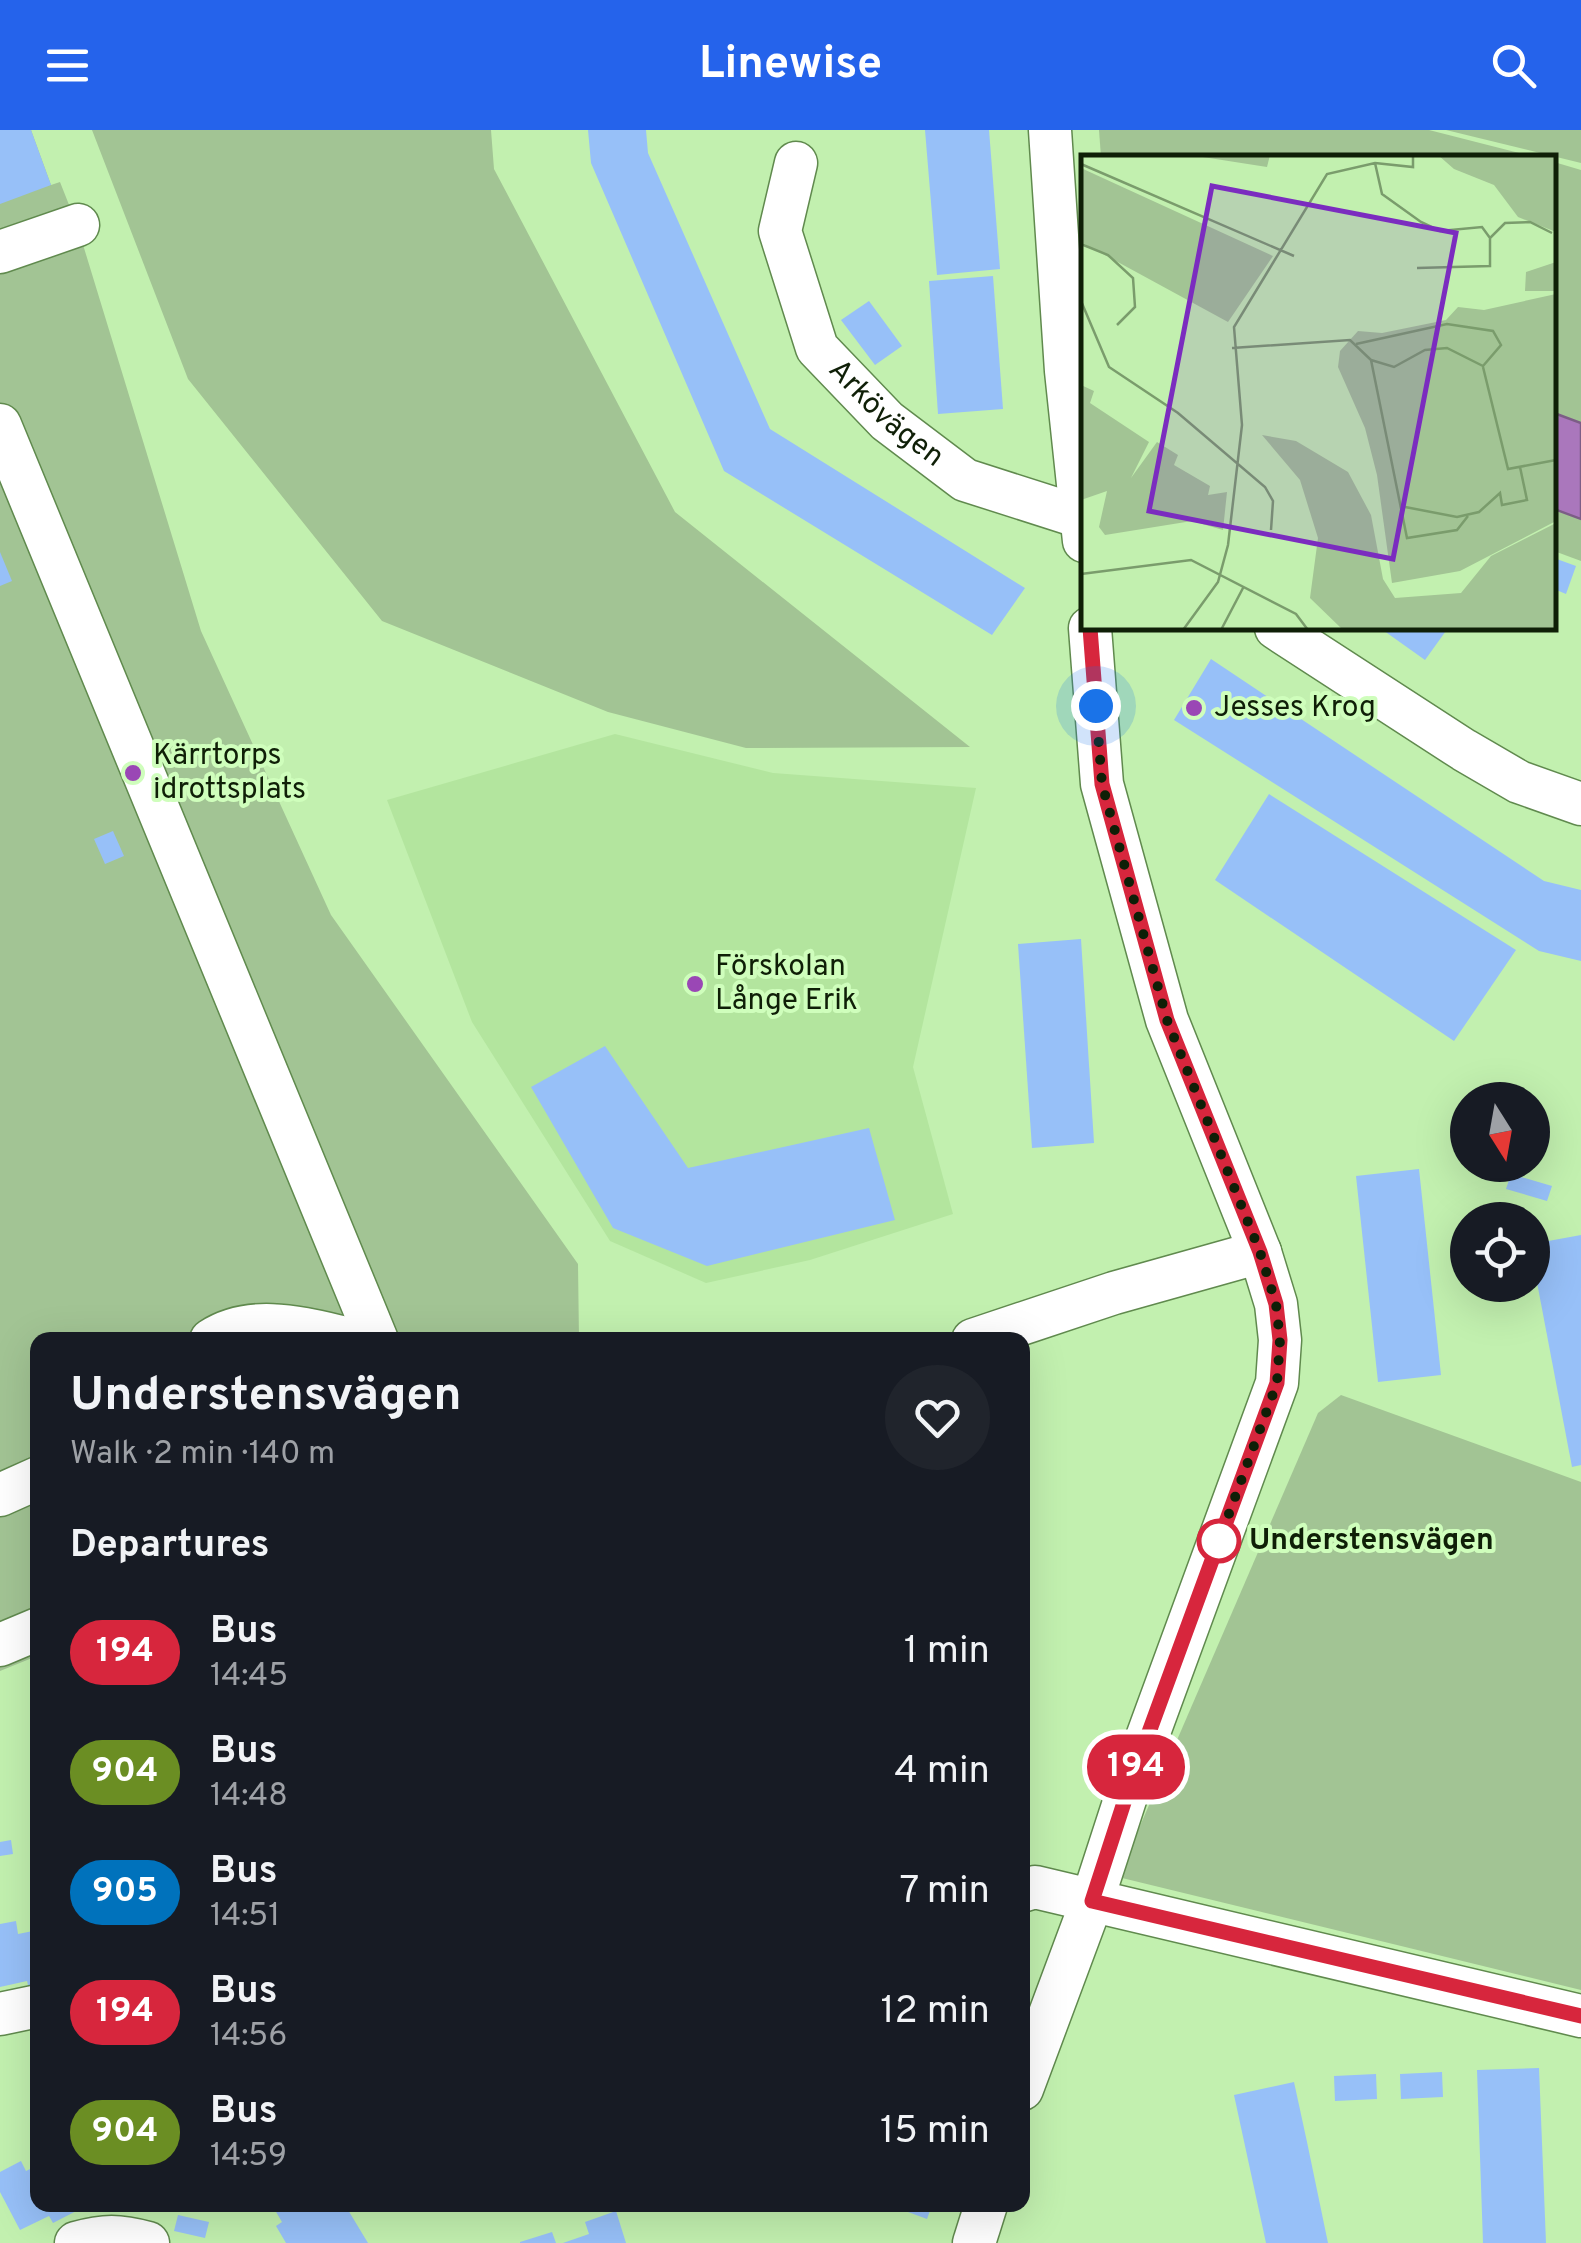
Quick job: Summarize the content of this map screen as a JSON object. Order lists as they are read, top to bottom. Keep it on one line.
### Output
{"streets":{"street":["Arkövägen"]},"places":["Jesses Krog","Kärrtorps idrottsplats","Förskolan Långe Erik","Understensvägen"],"lines":["bus line 194"],"north":"bottom","page":{"header":"Linewise","on_map":"194","heading":[["Understensvägen","Walk · 2 min · 140 m"],"Departures"],"list":[{"mark":"194","name":"Bus","note":"14:45","value":"1 min"},{"mark":"904","name":"Bus","note":"14:48","value":"4 min"},{"mark":"905","name":"Bus","note":"14:51","value":"7 min"},{"mark":"194","name":"Bus","note":"14:56","value":"12 min"},{"mark":"904","name":"Bus","note":"14:59","value":"15 min"}]}}
